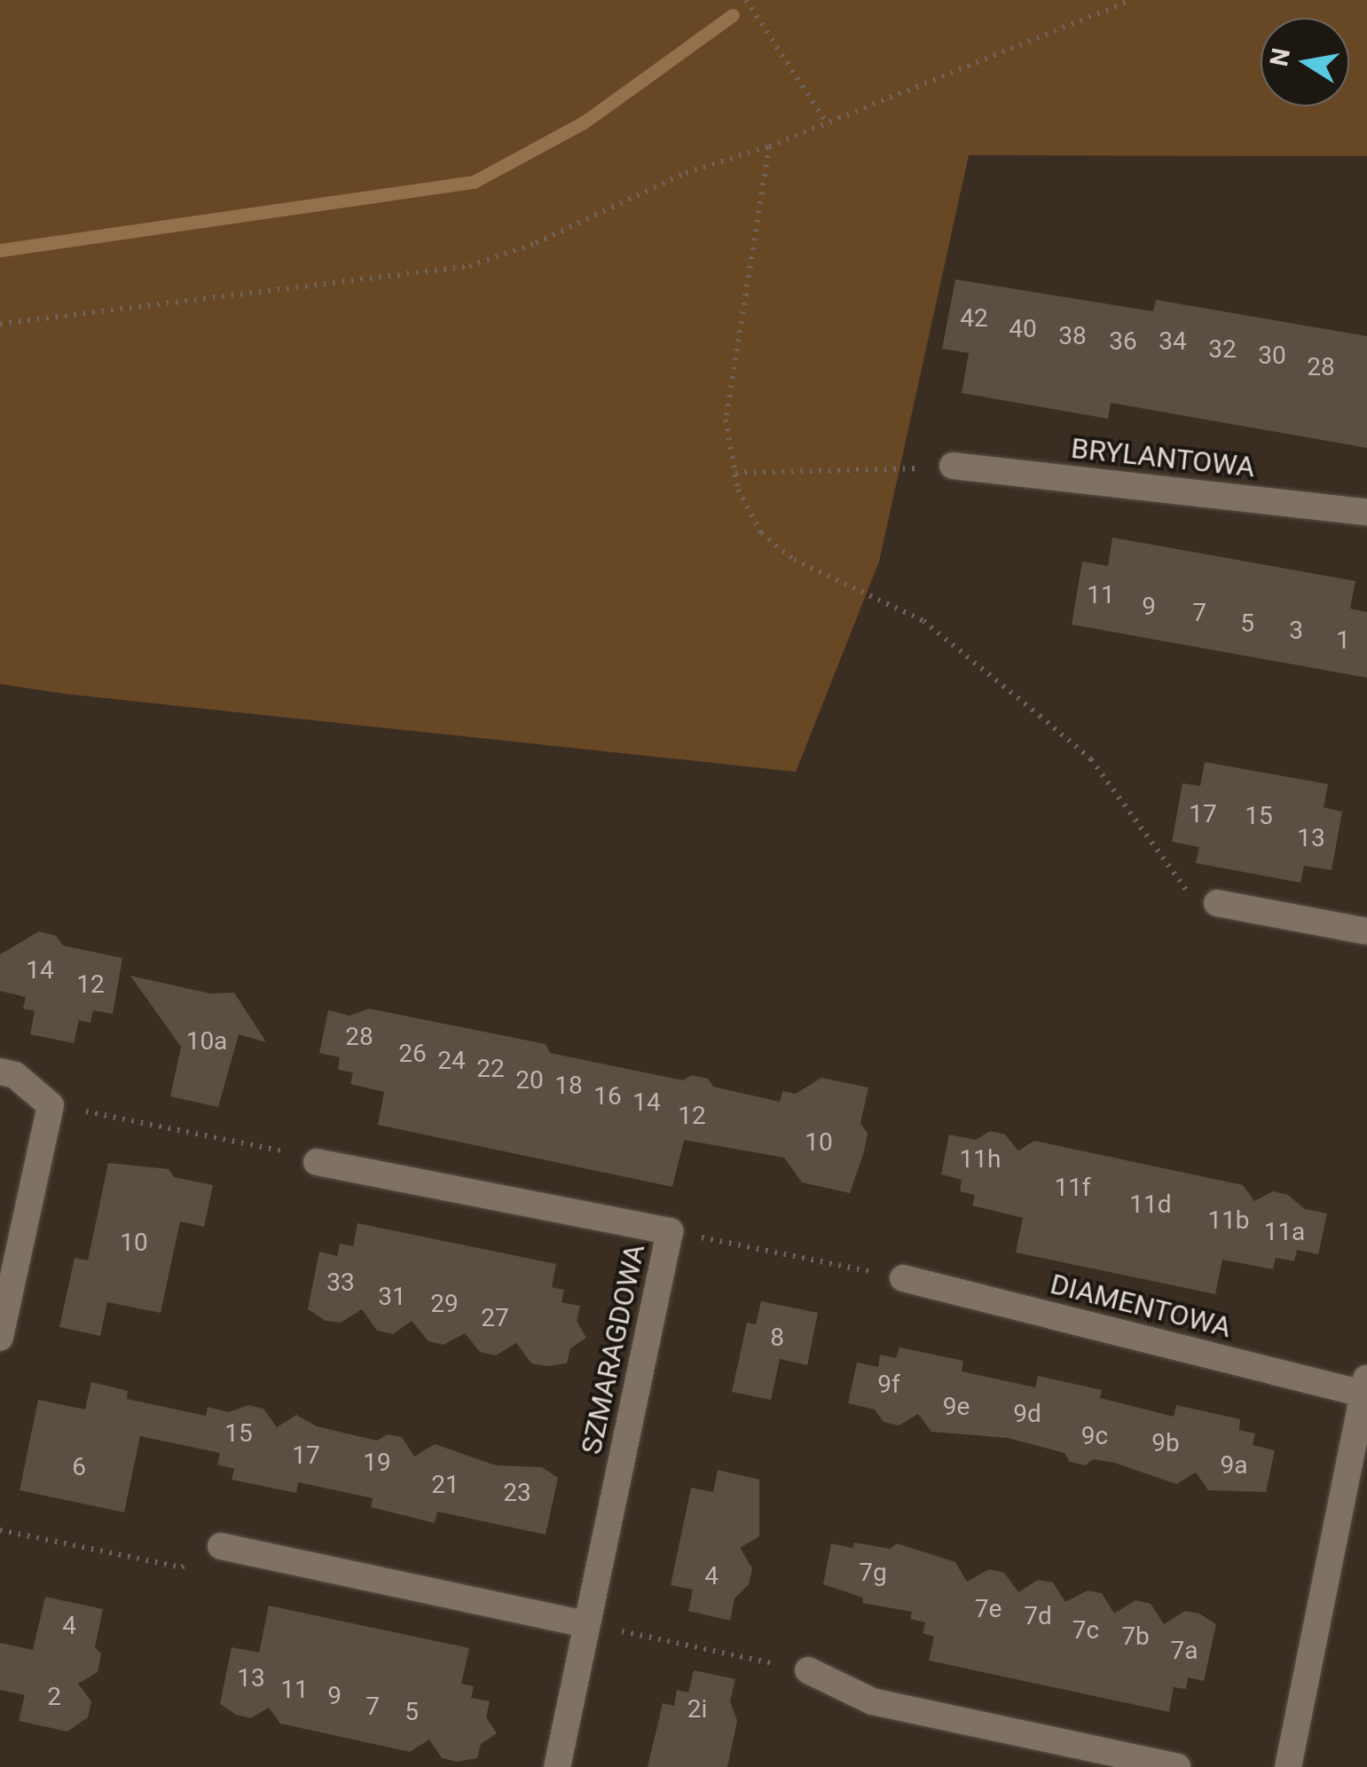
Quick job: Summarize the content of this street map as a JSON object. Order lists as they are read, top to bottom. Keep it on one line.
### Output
{"streets":{"street":["BRYLANTOWA","DIAMENTOWA","SZMARAGDOWA"]},"house_numbers":["42","40","38","36","34","32","30","28","11","9","7","5","3","1","17","15","13","14","12","28","10a","26","24","22","20","18","16","14","12","10","11h","11f","11d","11b","11a","10","33","31","29","27","8","9f","9e","9d","15","9c","9b","17","19","9a","6","21","23","7g","4","7e","7d","4","7c","7b","7a","13","11","9","2","7","2i","5"],"north":"left"}
